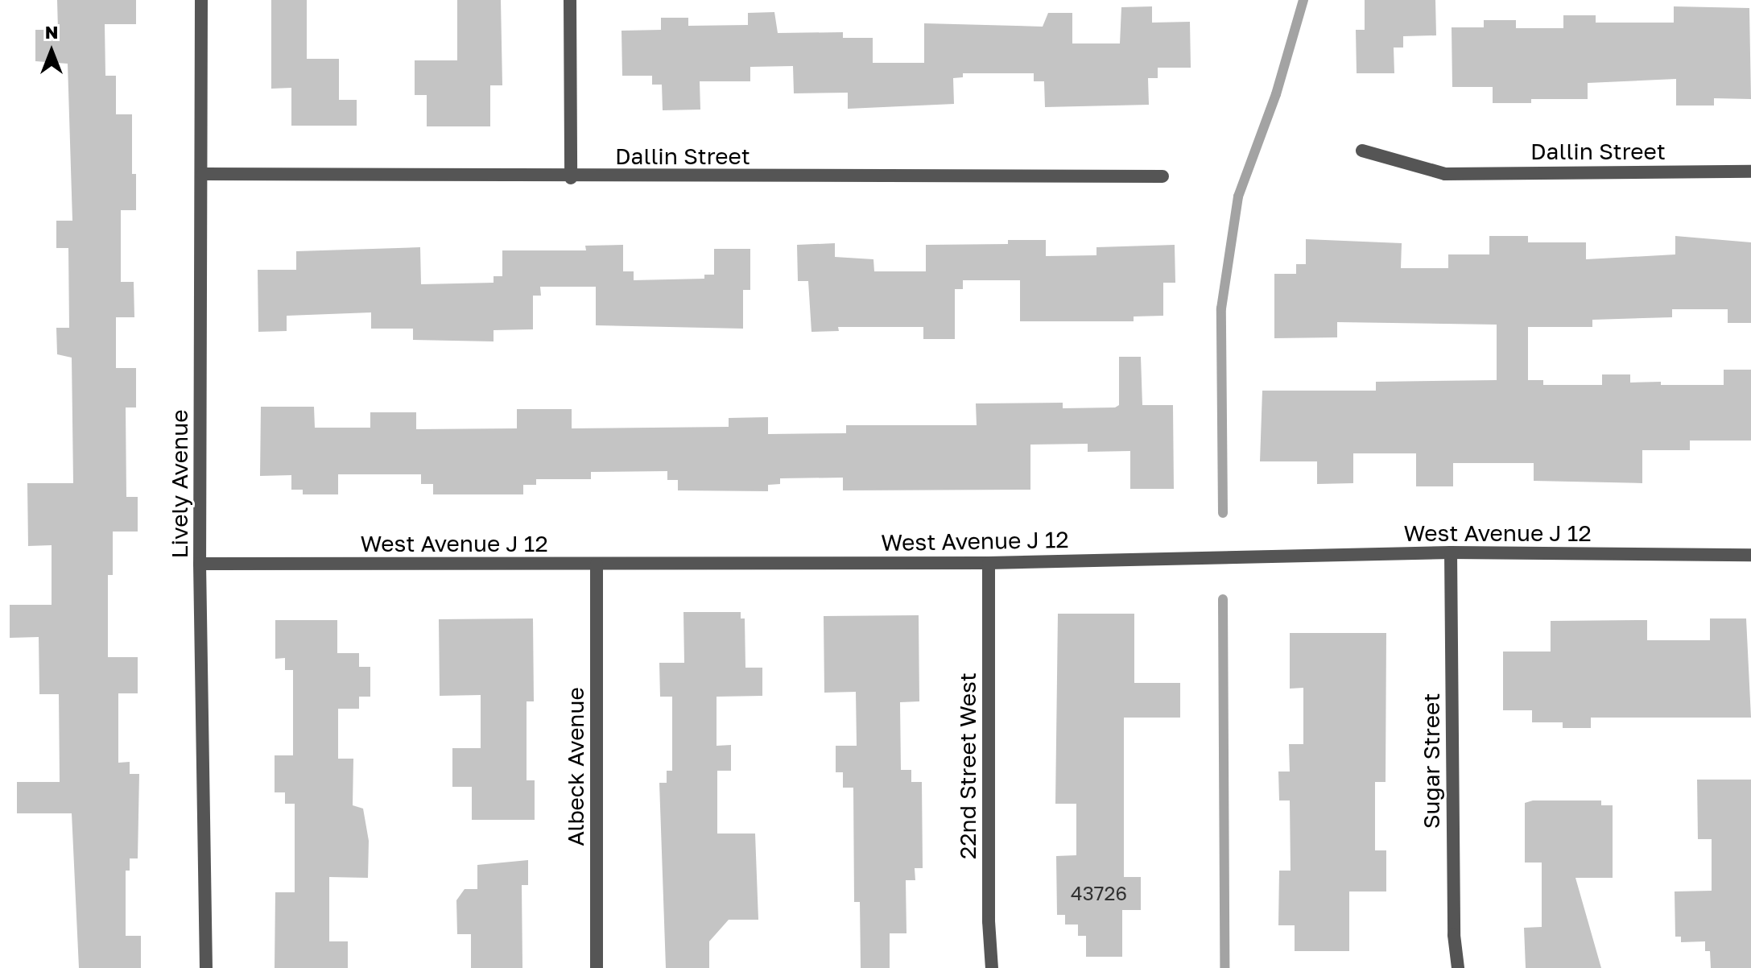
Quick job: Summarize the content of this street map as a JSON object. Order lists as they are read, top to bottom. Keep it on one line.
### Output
{"streets":{"street":["Dallin Street","Lively Avenue","West Avenue J 12","Sugar Street","22nd Street West","Albeck Avenue"]},"crossings":[["Dallin Street","Lively Avenue"],["Lively Avenue","West Avenue J 12"],["West Avenue J 12","Sugar Street"],["West Avenue J 12","22nd Street West"],["West Avenue J 12","Albeck Avenue"]],"house_numbers":["43726"],"north":"top"}
